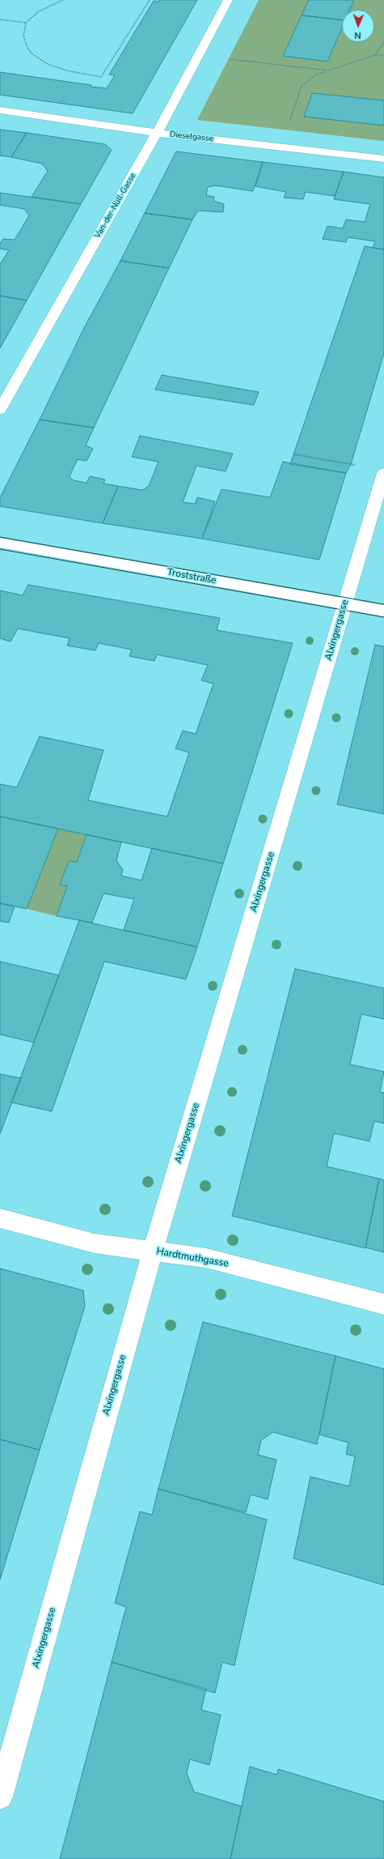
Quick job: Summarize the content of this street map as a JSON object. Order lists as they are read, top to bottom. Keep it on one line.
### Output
{"streets":{"street":["Dieselgasse","Van-der-Nüll-Gasse","Troststraße","Alxingergasse","Hardtmuthgasse"]},"crossings":[["Dieselgasse","Van-der-Nüll-Gasse"],["Troststraße","Alxingergasse"],["Alxingergasse","Hardtmuthgasse"]],"north":"bottom"}
